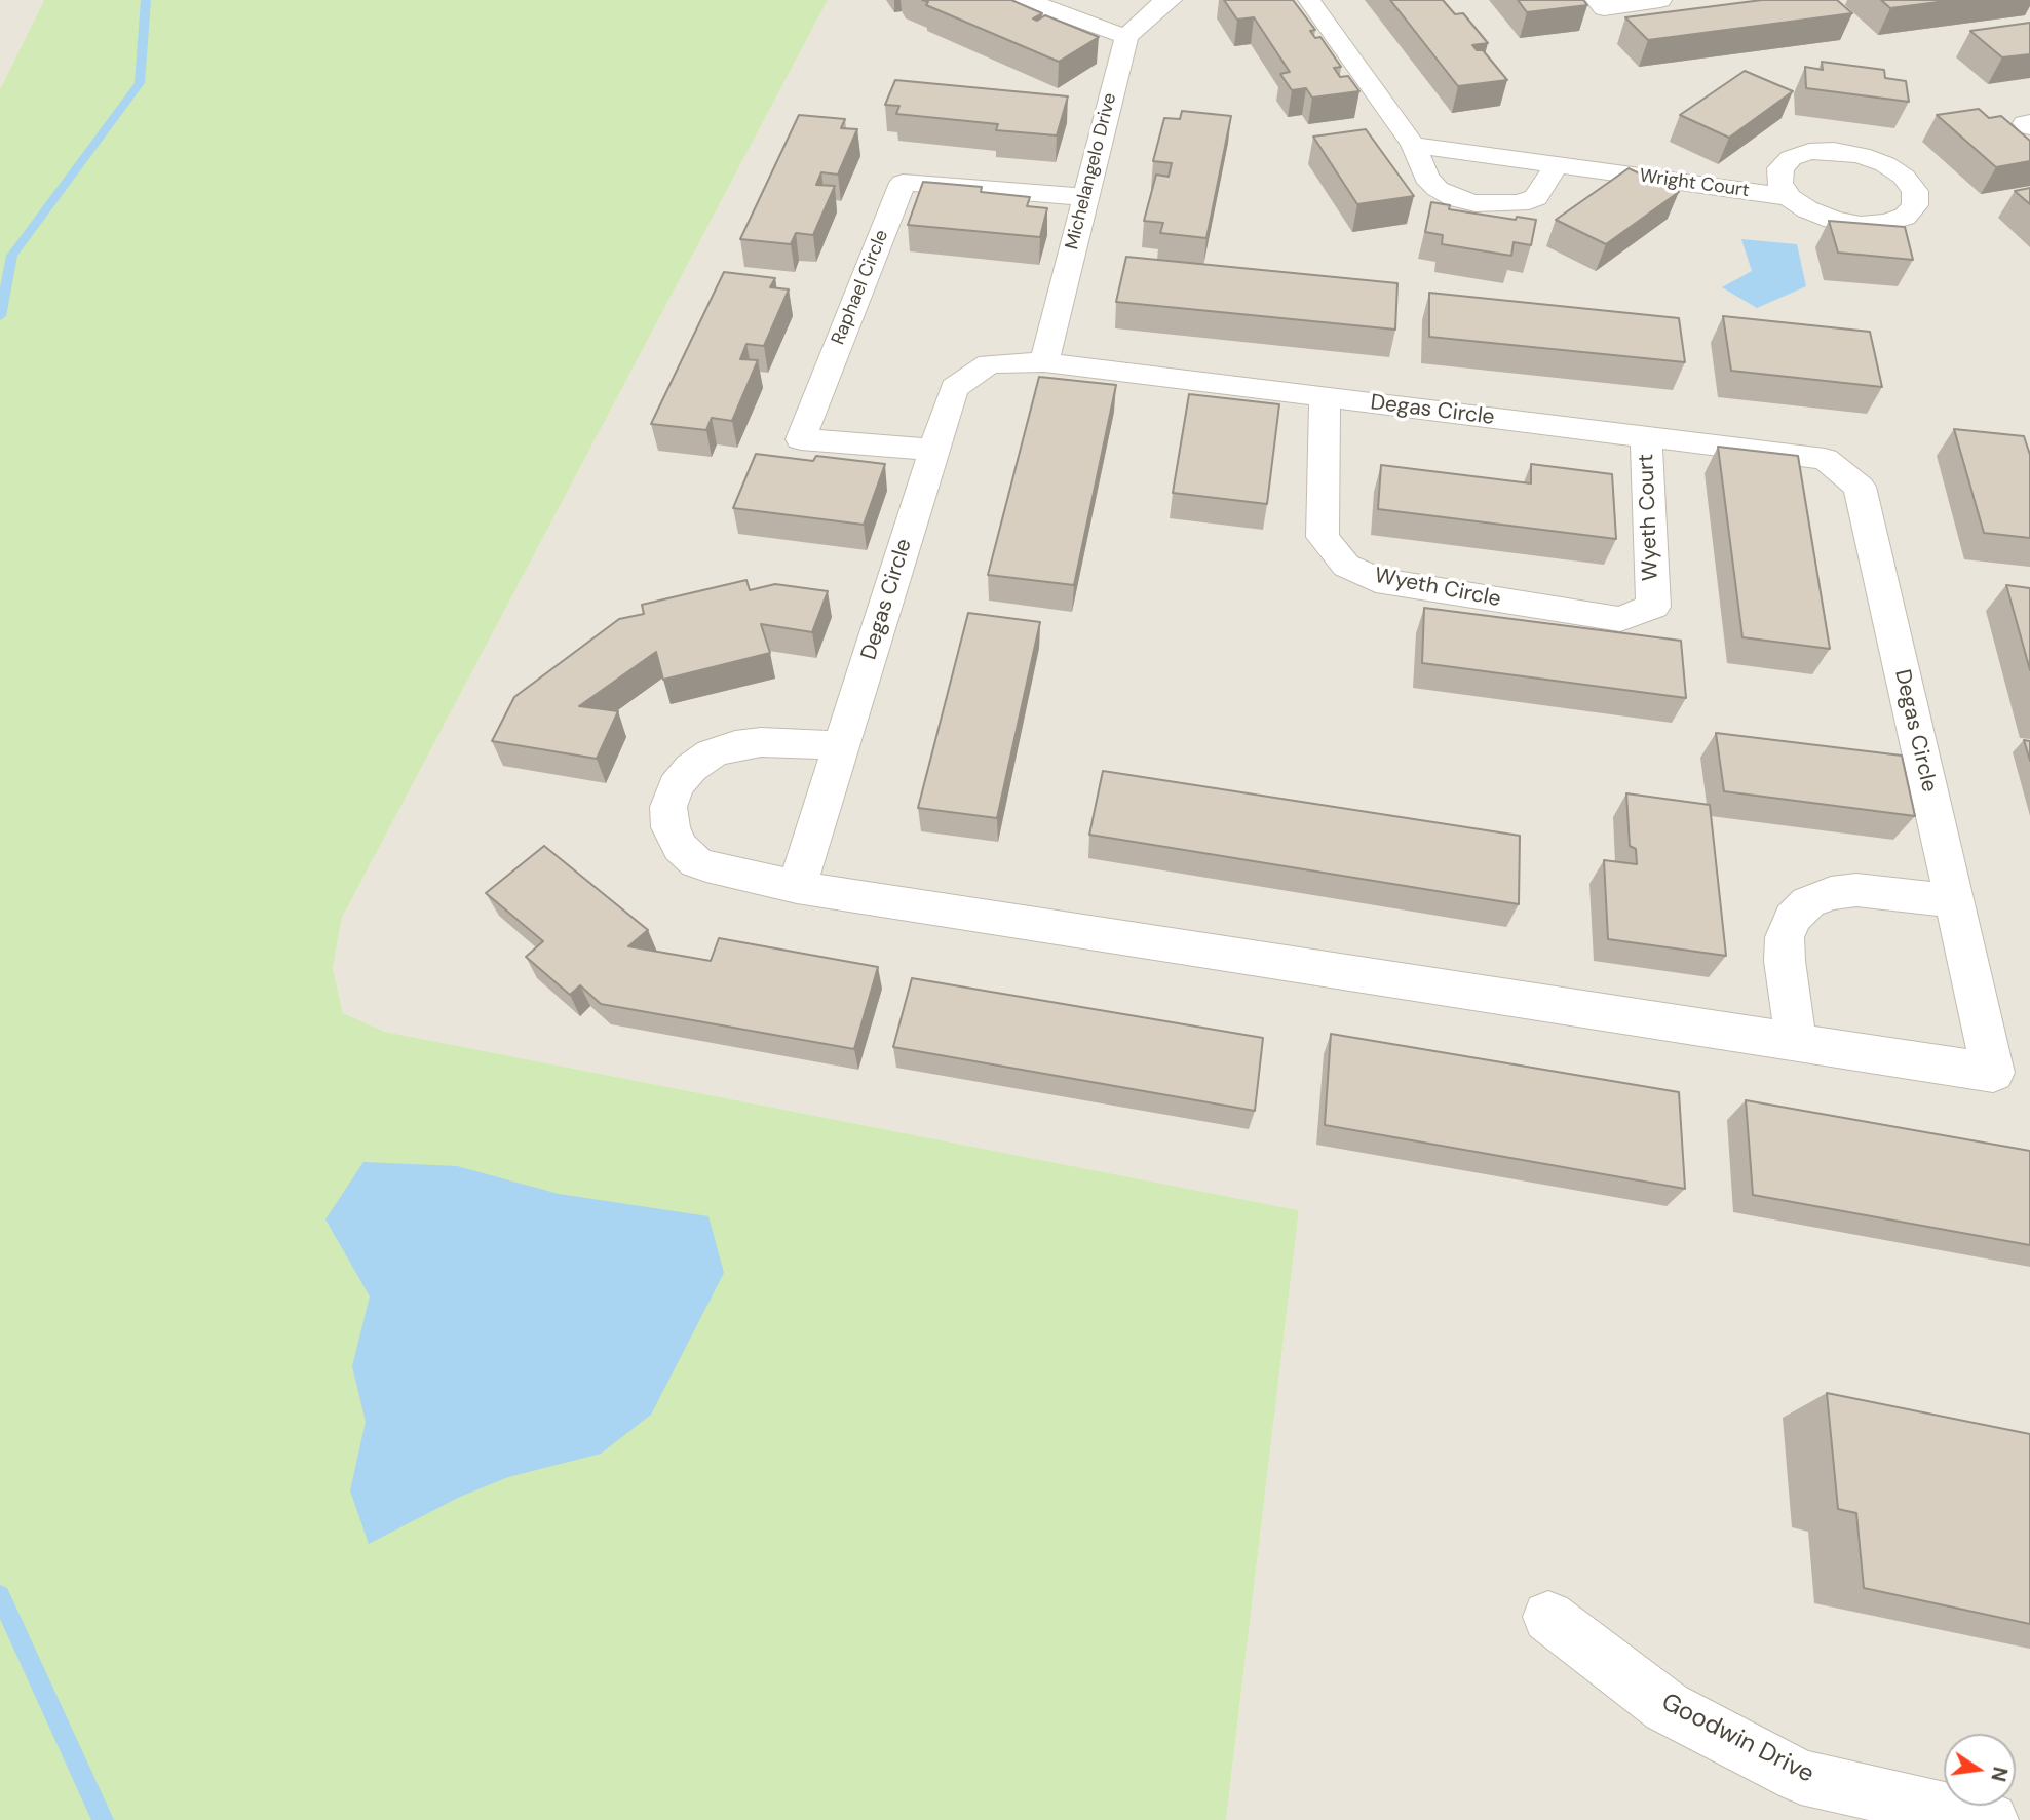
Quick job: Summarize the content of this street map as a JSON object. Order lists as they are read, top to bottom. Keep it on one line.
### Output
{"streets":{"street":["Michelangelo Drive","Wright Court","Raphael Circle","Degas Circle","Wyeth Court","Wyeth Circle","Goodwin Drive"]},"crossings":[["Michelangelo Drive","Raphael Circle"],["Michelangelo Drive","Degas Circle"],["Raphael Circle","Degas Circle"],["Degas Circle","Wyeth Court"],["Degas Circle","Wyeth Circle"],["Wyeth Court","Wyeth Circle"]],"north":"right"}
